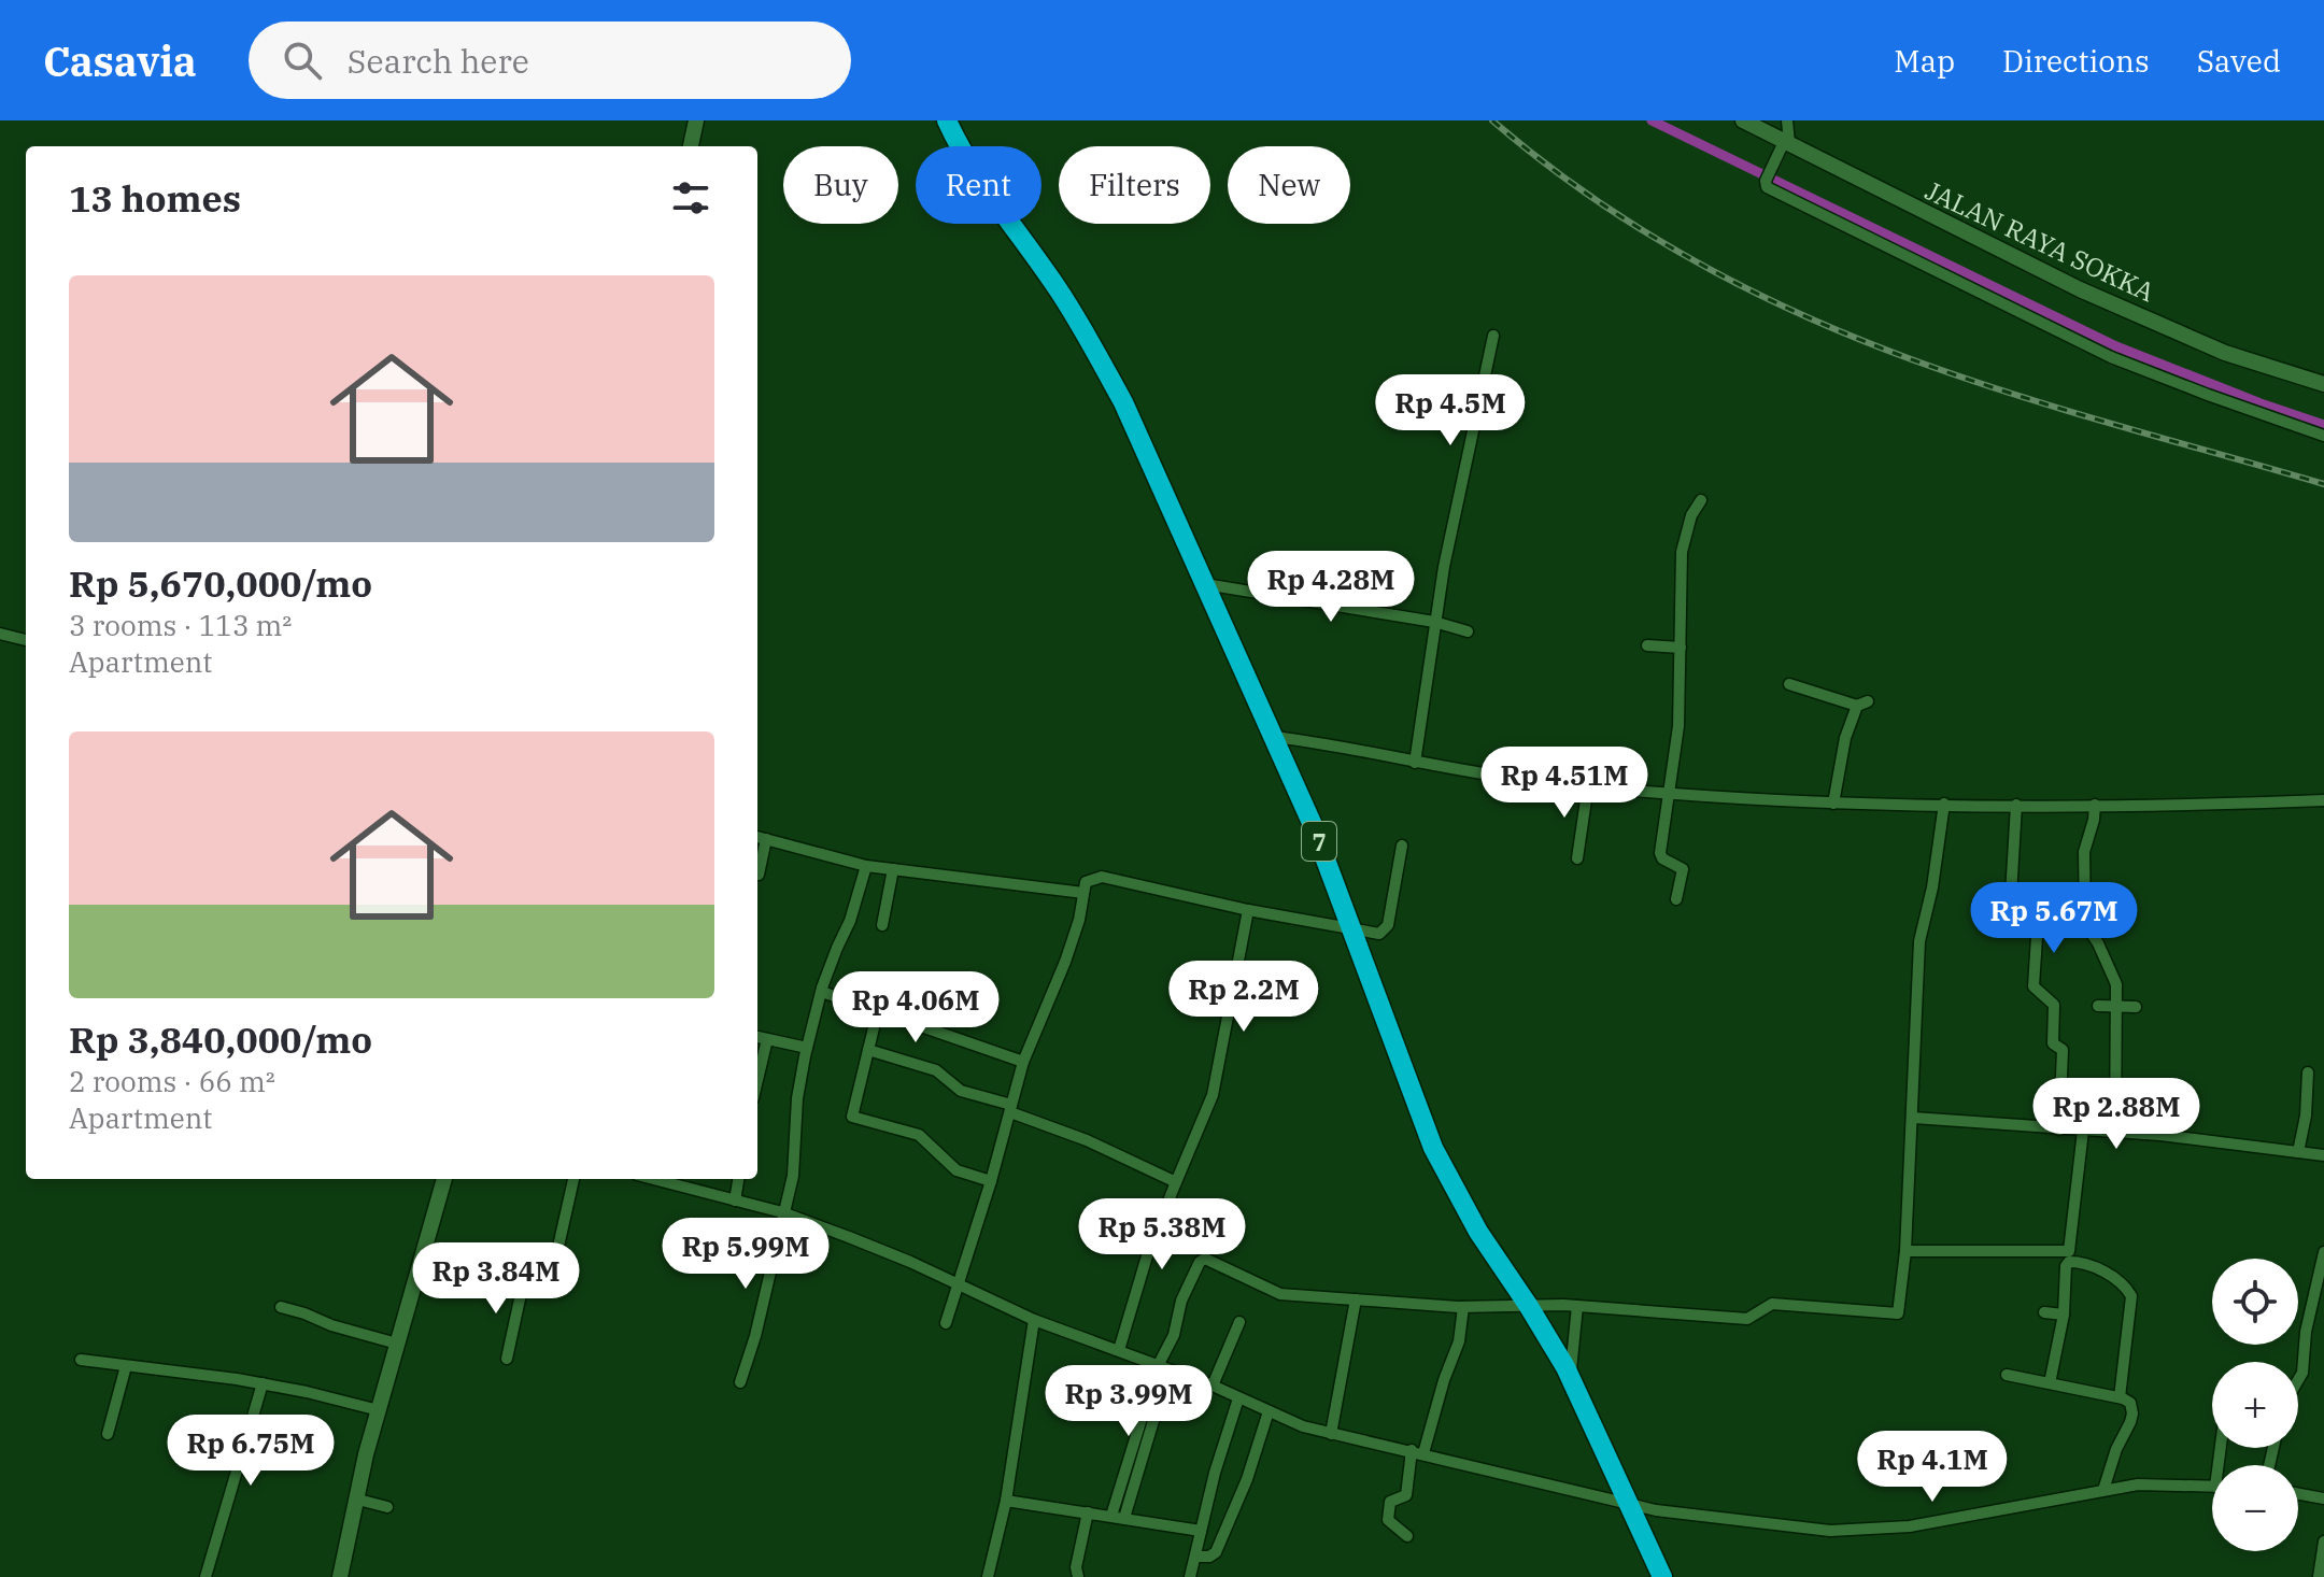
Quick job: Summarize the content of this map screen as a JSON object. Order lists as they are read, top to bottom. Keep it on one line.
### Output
{"streets":{"highway":["7"],"main road":["JALAN RAYA SOKKA"]},"page":{"header":"Casavia","search":"Search here","nav":["Map","Directions","Saved"],"chip":["Buy","Rent","Filters","New"],"heading":"13 homes","list":[{"name":"Rp 5,670,000/mo","note":"3 rooms · 113 m² · Apartment"},{"name":"Rp 3,840,000/mo","note":"2 rooms · 66 m² · Apartment"}],"price":["Rp 4.5M","Rp 4.28M","Rp 4.51M","Rp 5.67M","Rp 2.2M","Rp 4.06M","Rp 2.88M","Rp 5.38M","Rp 5.99M","Rp 3.84M","Rp 3.99M","Rp 6.75M","Rp 4.1M"],"map_buttons":["+","−"]}}
